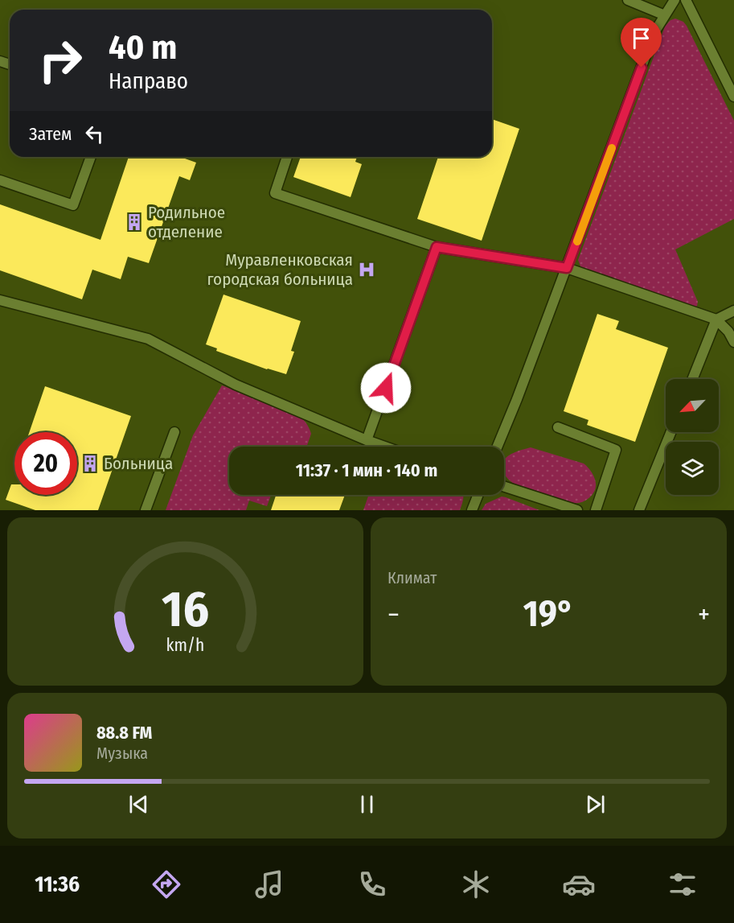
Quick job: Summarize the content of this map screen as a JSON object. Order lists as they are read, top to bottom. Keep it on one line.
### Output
{"places":{"building":["Родильное отделение","Больница"],"hospital":["Муравленковская городская больница"]},"north":"bottom left","page":{"turn":["40 m","Направо"],"then":"Затем","limit":"20","trip":"11:37 · 1 мин · 140 m","tile":"Климат","heat":["−","19°","+"],"song":["88.8 FM","Музыка"],"tabs":"11:36","gauge":["16","km/h"]}}
